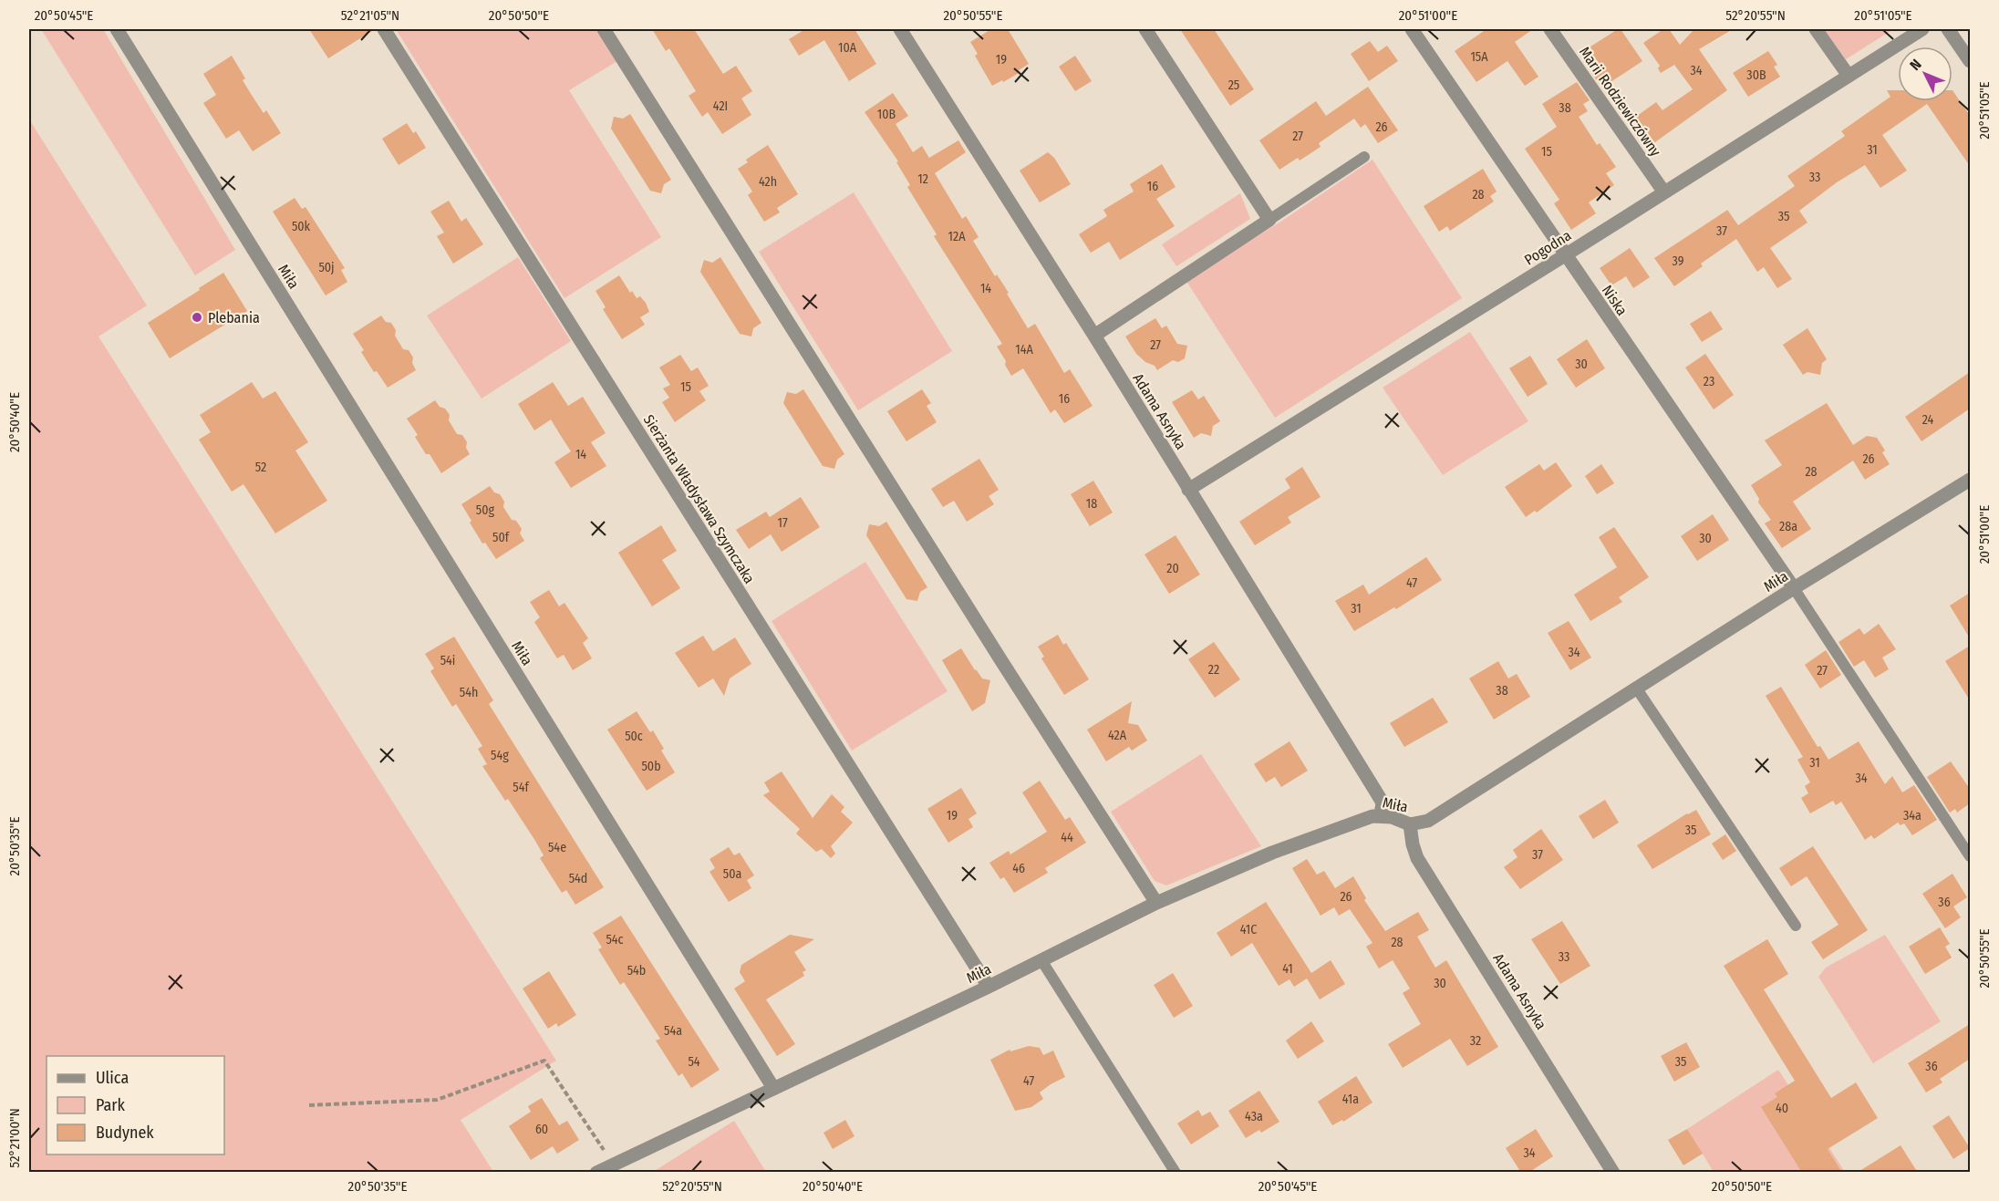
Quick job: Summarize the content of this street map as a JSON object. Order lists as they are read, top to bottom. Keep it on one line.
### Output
{"streets":{"street":["Marii Rodziewiczówny","Pogodna","Miła","Niska","Adama Asnyka","Sierżanta Władysława Szymczaka"]},"crossings":[["Marii Rodziewiczówny","Pogodna"],["Pogodna","Niska"],["Pogodna","Adama Asnyka"],["Miła","Niska"],["Miła","Adama Asnyka"],["Miła","Sierżanta Władysława Szymczaka"]],"places":["Plebania"],"house_numbers":["10A","15A","19","34","30B","25","42I","38","10B","26","27","31","15","33","12","42h","16","28","35","50k","37","12A","39","50j","14","27","14A","30","23","15","16","24","14","26","52","28","18","50g","17","28a","50f","30","20","47","31","34","54i","22","27","38","54h","42A","50c","54g","31","50b","34","54f","19","34a","35","44","54e","37","46","50a","54d","26","36","41C","54c","28","33","41","54b","30","54a","32","54","35","36","47","41a","40","43a","60","34"],"legend":["Ulica","Park","Budynek"],"north":"top left","coordinates":["20°50'45\"E","52°21'05\"N","20°50'50\"E","20°50'55\"E","20°51'00\"E","52°20'55\"N","20°51'05\"E","20°50'40\"E","20°50'35\"E","52°21'00\"N"]}
